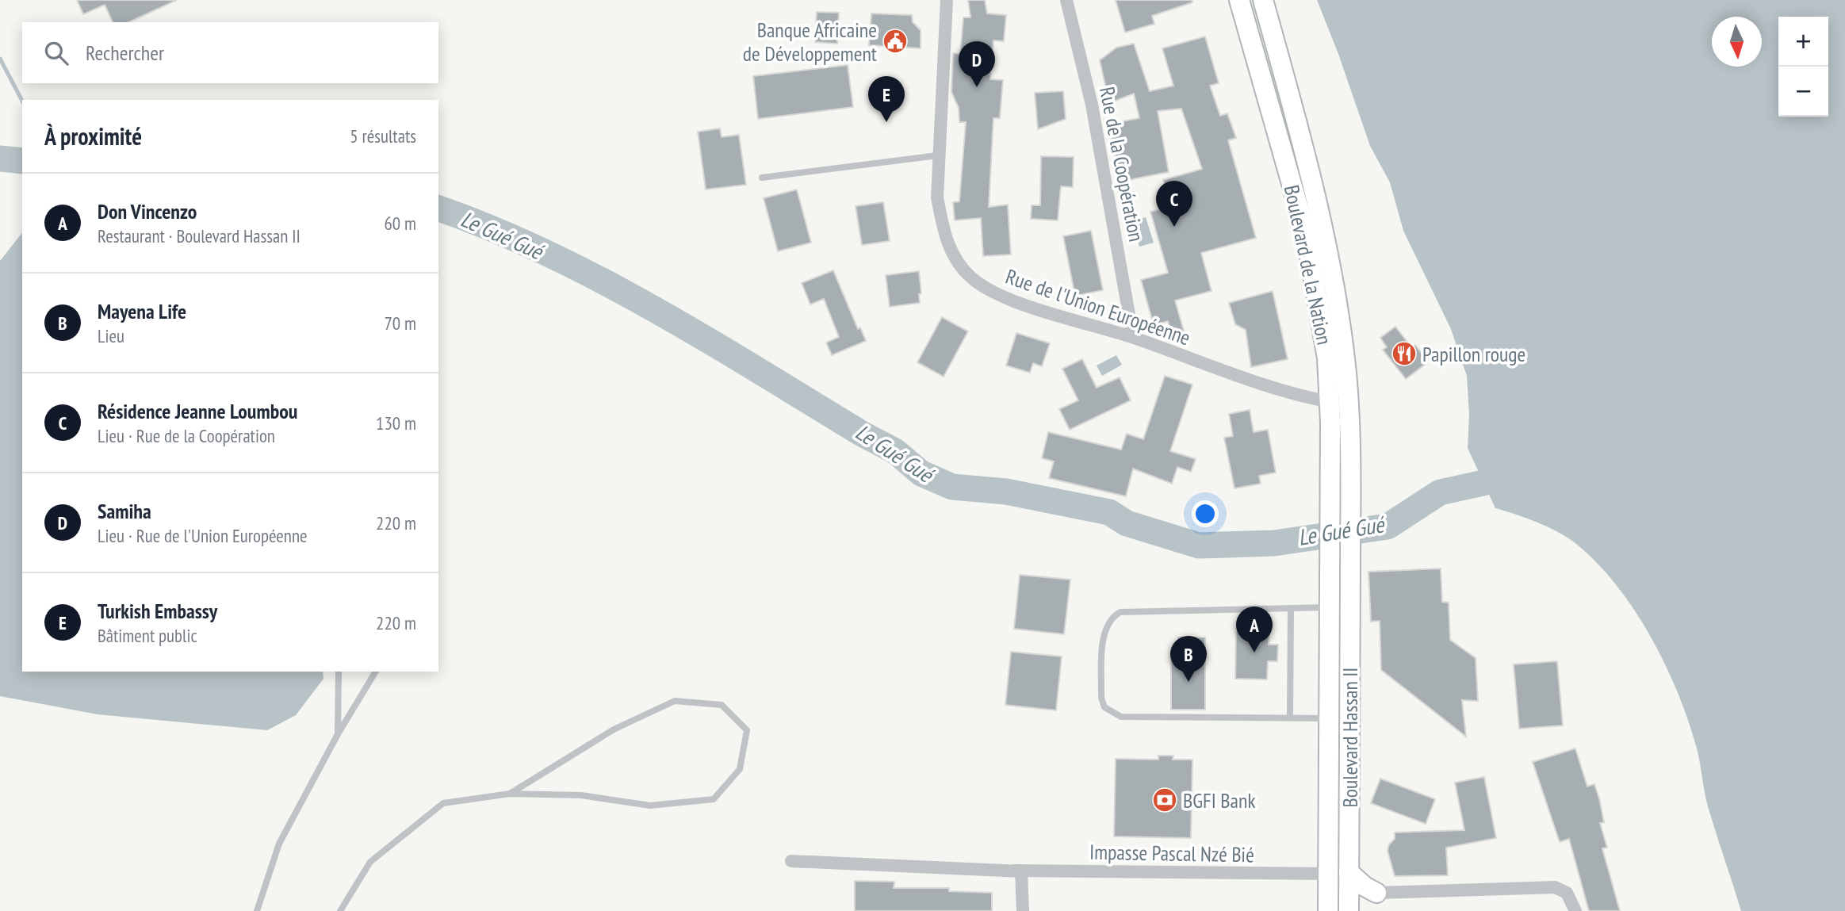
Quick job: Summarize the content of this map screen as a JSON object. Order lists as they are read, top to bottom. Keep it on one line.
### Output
{"streets":{"main road":["Boulevard de la Nation","Boulevard Hassan II"],"street":["Rue de la Coopération","Rue de l'Union Européenne","Impasse Pascal Nzé Bié"]},"crossings":[["Rue de la Coopération","Rue de l'Union Européenne"],["Boulevard de la Nation","Rue de l'Union Européenne"],["Boulevard de la Nation","Boulevard Hassan II"],["Boulevard Hassan II","Impasse Pascal Nzé Bié"]],"water":["Le Gué Gué"],"places":{"public building":["Banque Africaine de Développement"],"restaurant":["Papillon rouge"],"bank":["BGFI Bank"]},"north":"bottom","page":{"map_buttons":["+","−"],"search":"Rechercher","pins":["D","E","C","A","B"],"heading":["À proximité","5 résultats"],"list":[{"mark":"A","name":"Don Vincenzo","note":"Restaurant · Boulevard Hassan II","value":"60 m"},{"mark":"B","name":"Mayena Life","note":"Lieu","value":"70 m"},{"mark":"C","name":"Résidence Jeanne Loumbou","note":"Lieu · Rue de la Coopération","value":"130 m"},{"mark":"D","name":"Samiha","note":"Lieu · Rue de l'Union Européenne","value":"220 m"},{"mark":"E","name":"Turkish Embassy","note":"Bâtiment public","value":"220 m"}]}}
